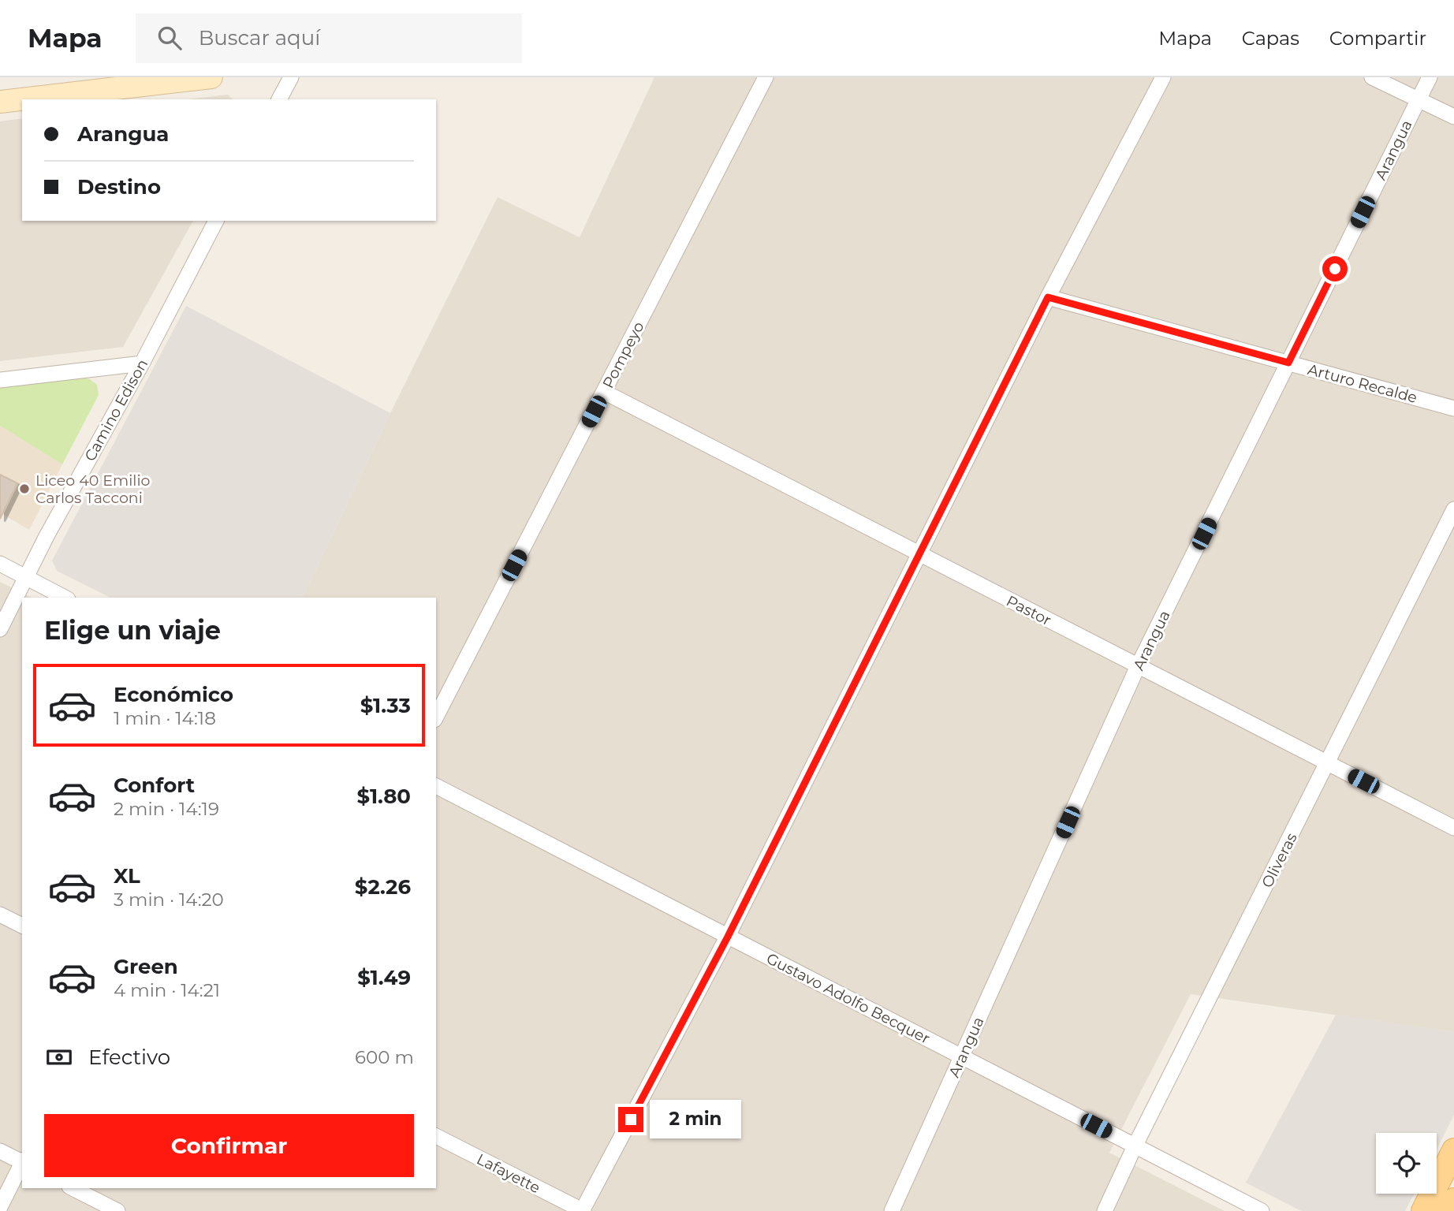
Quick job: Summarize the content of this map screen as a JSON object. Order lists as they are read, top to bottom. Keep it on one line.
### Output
{"streets":{"street":["Arangua","Pompeyo","Arturo Recalde","Camino Edison","Pastor","Oliveras","Gustavo Adolfo Becquer","Lafayette"]},"crossings":[["Arangua","Arturo Recalde"],["Arangua","Pastor"],["Arangua","Gustavo Adolfo Becquer"],["Pompeyo","Pastor"],["Pastor","Oliveras"],["Oliveras","Gustavo Adolfo Becquer"]],"places":["Liceo 40 Emilio Carlos Tacconi"],"page":{"header":"Mapa","search":"Buscar aquí","nav":["Mapa","Capas","Compartir"],"banner":["Arangua","Destino"],"heading":"Elige un viaje","list":[{"name":"Económico","note":"1 min · 14:18","value":"$1.33"},{"name":"Confort","note":"2 min · 14:19","value":"$1.80"},{"name":"XL","note":"3 min · 14:20","value":"$2.26"},{"name":"Green","note":"4 min · 14:21","value":"$1.49"}],"pay":["Efectivo","600 m"],"bubble":"2 min","buttons":"Confirmar"}}
